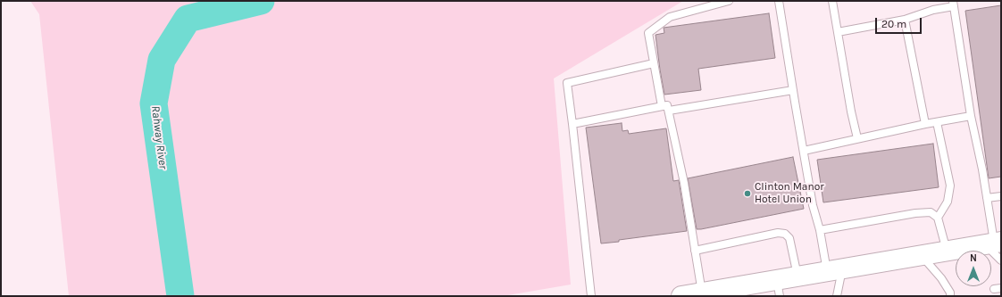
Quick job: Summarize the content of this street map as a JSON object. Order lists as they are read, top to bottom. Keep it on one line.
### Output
{"water":["Rahway River"],"places":["Clinton Manor Hotel Union"],"scale_bar":"20 m","north":"top"}
